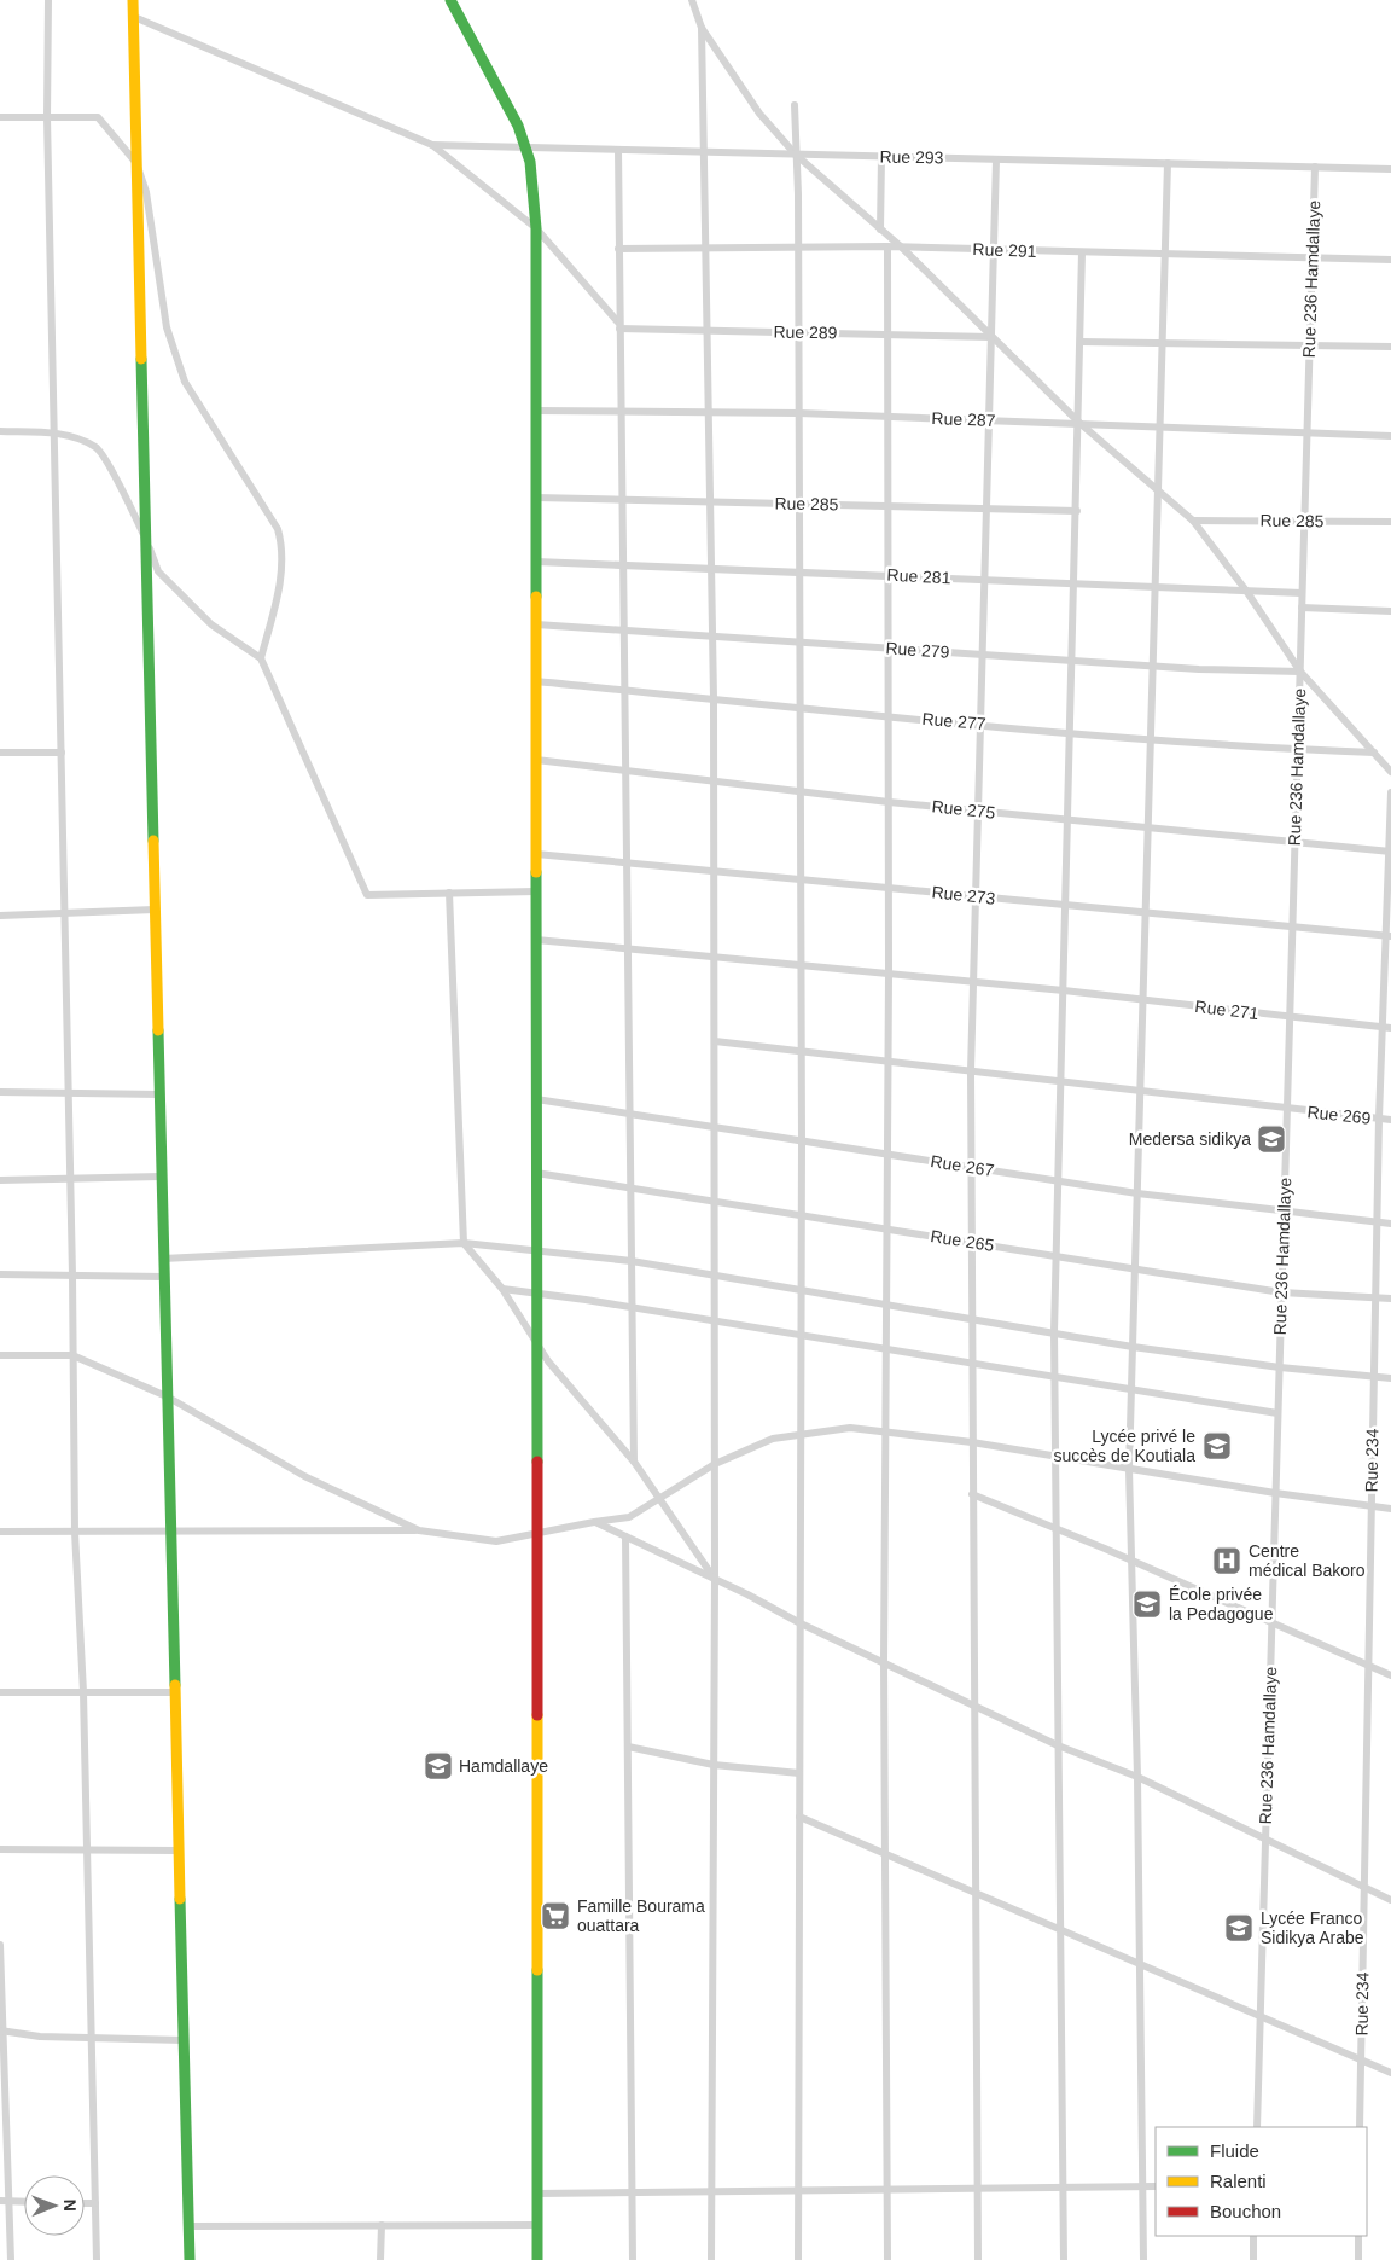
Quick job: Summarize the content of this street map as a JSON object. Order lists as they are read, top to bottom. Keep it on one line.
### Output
{"streets":{"street":["Rue 293","Rue 291","Rue 236 Hamdallaye","Rue 289","Rue 287","Rue 285","Rue 281","Rue 279","Rue 277","Rue 275","Rue 273","Rue 271","Rue 269","Rue 267","Rue 265","Rue 234"]},"crossings":[["Rue 293","Rue 236 Hamdallaye"],["Rue 291","Rue 236 Hamdallaye"],["Rue 236 Hamdallaye","Rue 287"],["Rue 236 Hamdallaye","Rue 285"],["Rue 236 Hamdallaye","Rue 281"],["Rue 236 Hamdallaye","Rue 279"],["Rue 236 Hamdallaye","Rue 277"],["Rue 236 Hamdallaye","Rue 275"],["Rue 236 Hamdallaye","Rue 273"],["Rue 236 Hamdallaye","Rue 271"],["Rue 236 Hamdallaye","Rue 269"],["Rue 236 Hamdallaye","Rue 267"],["Rue 236 Hamdallaye","Rue 265"],["Rue 275","Rue 234"],["Rue 273","Rue 234"],["Rue 271","Rue 234"],["Rue 269","Rue 234"],["Rue 267","Rue 234"],["Rue 265","Rue 234"]],"places":{"school or university":["Medersa sidikya","Lycée privé le succès de Koutiala","École privée la Pedagogue","Hamdallaye","Lycée Franco Sidikya Arabe"],"hospital":["Centre médical Bakoro"],"supermarket":["Famille Bourama ouattara"]},"legend":["Fluide","Ralenti","Bouchon"],"north":"right"}
